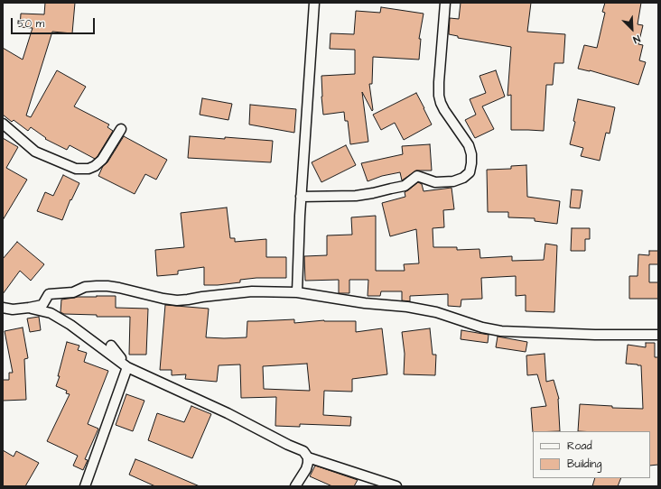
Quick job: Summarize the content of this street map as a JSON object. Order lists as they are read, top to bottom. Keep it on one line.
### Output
{"legend":["Road","Building"],"scale_bar":"50 m","north":"bottom right"}
